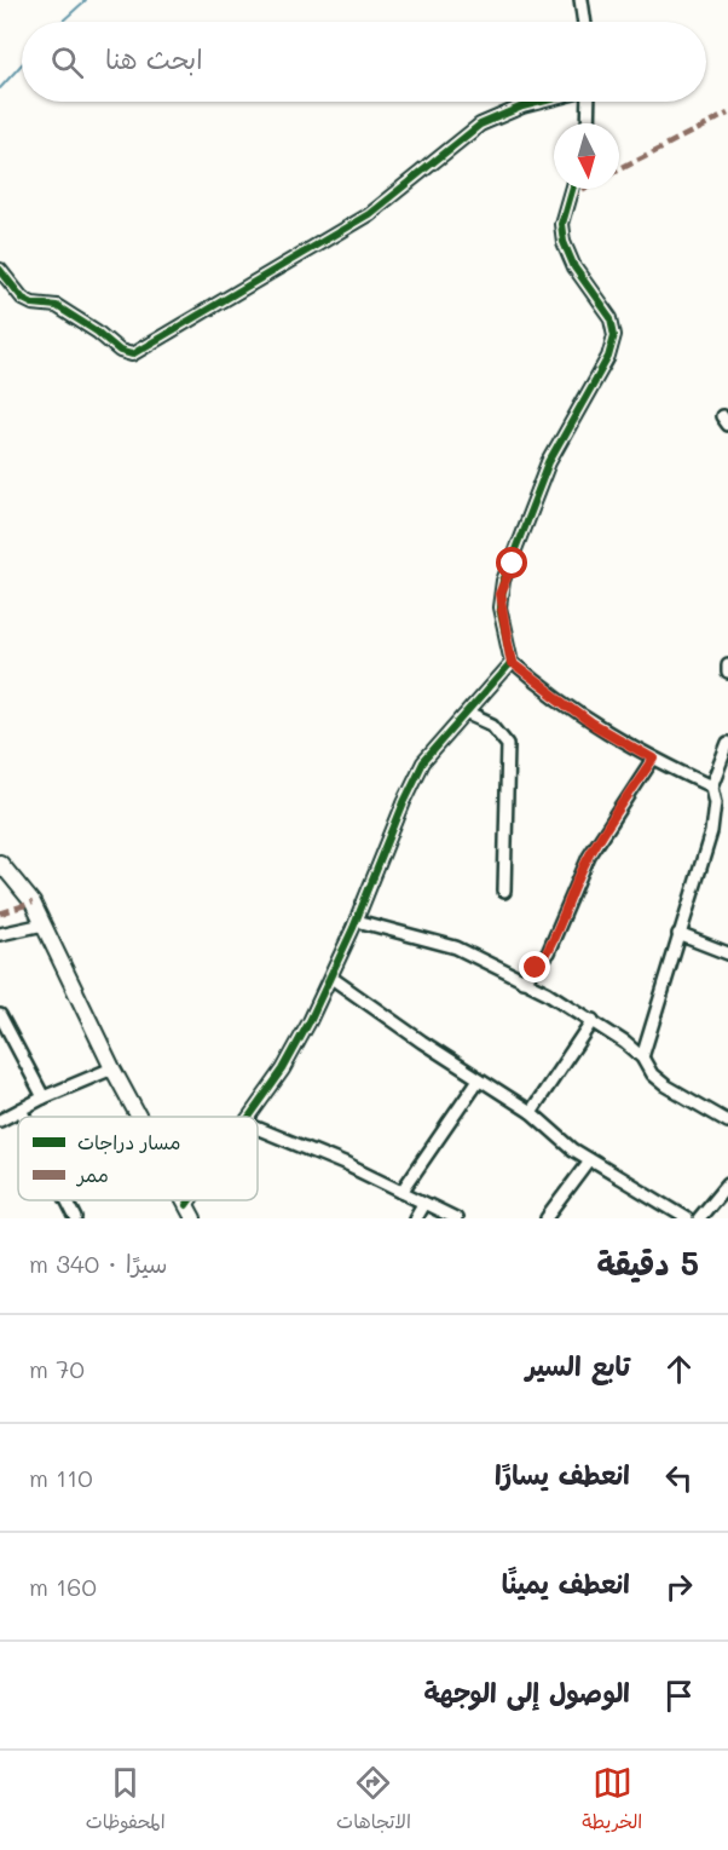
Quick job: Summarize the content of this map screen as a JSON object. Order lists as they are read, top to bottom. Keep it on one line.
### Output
{"legend":["مسار دراجات","ممر"],"north":"bottom","page":{"search":"ابحث هنا","heading":["5 دقيقة","سيرًا · 340 m"],"list":[["تابع السير","70 m"],["انعطف يسارًا","110 m"],["انعطف يمينًا","160 m"],"الوصول إلى الوجهة"],"nav":["الخريطة","الاتجاهات","المحفوظات"]}}
